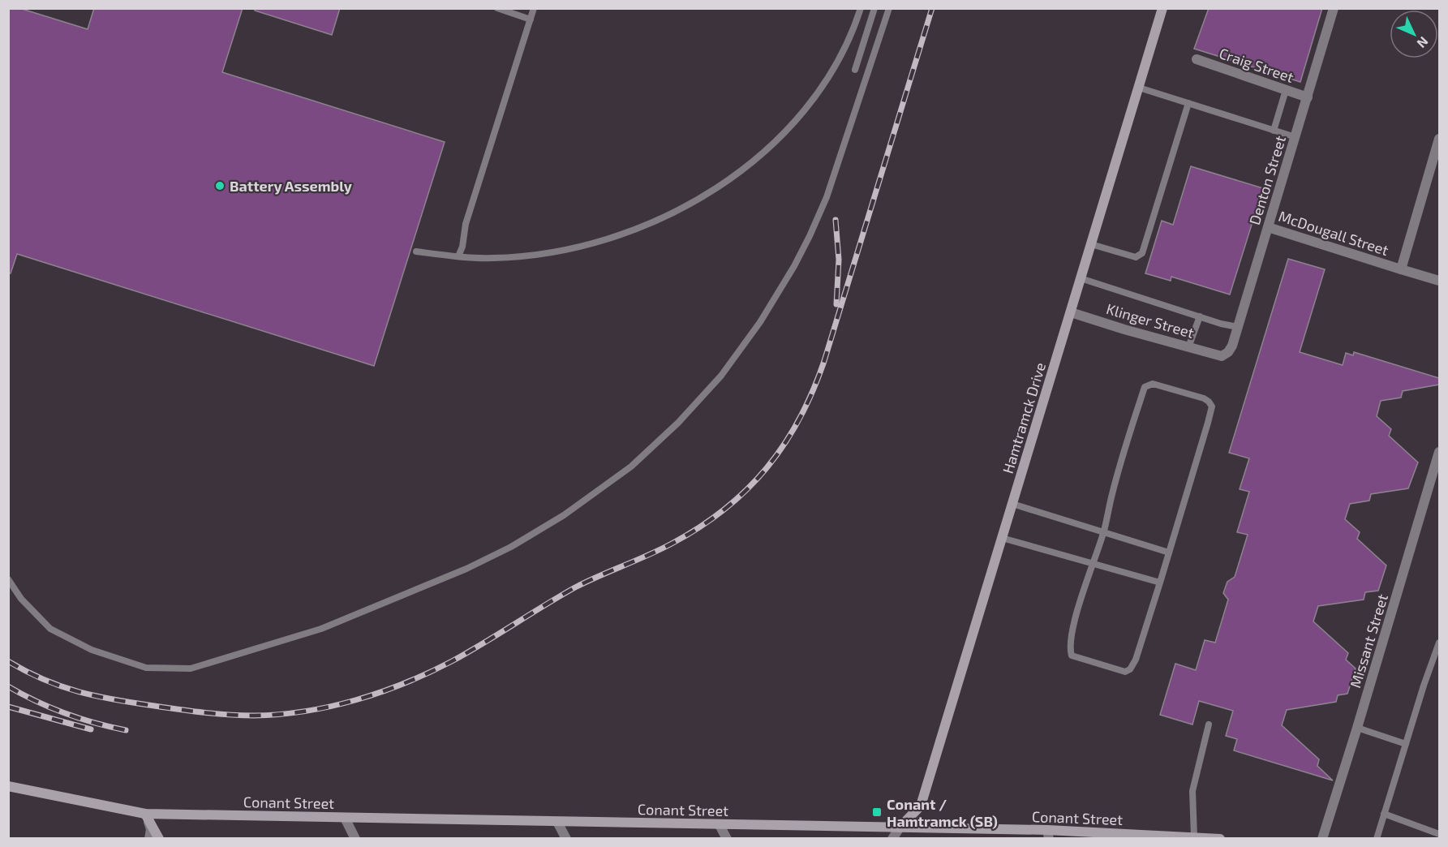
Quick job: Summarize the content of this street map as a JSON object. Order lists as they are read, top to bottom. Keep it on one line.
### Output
{"streets":{"main road":["Hamtramck Drive","Conant Street"],"street":["Craig Street","Denton Street","McDougall Street","Klinger Street","Missant Street"]},"crossings":[["Craig Street","Denton Street"],["Denton Street","McDougall Street"],["Denton Street","Klinger Street"],["Klinger Street","Hamtramck Drive"],["Hamtramck Drive","Conant Street"]],"places":{"other":["Battery Assembly"],"transit":["Conant / Hamtramck (SB)"]},"north":"bottom right"}
